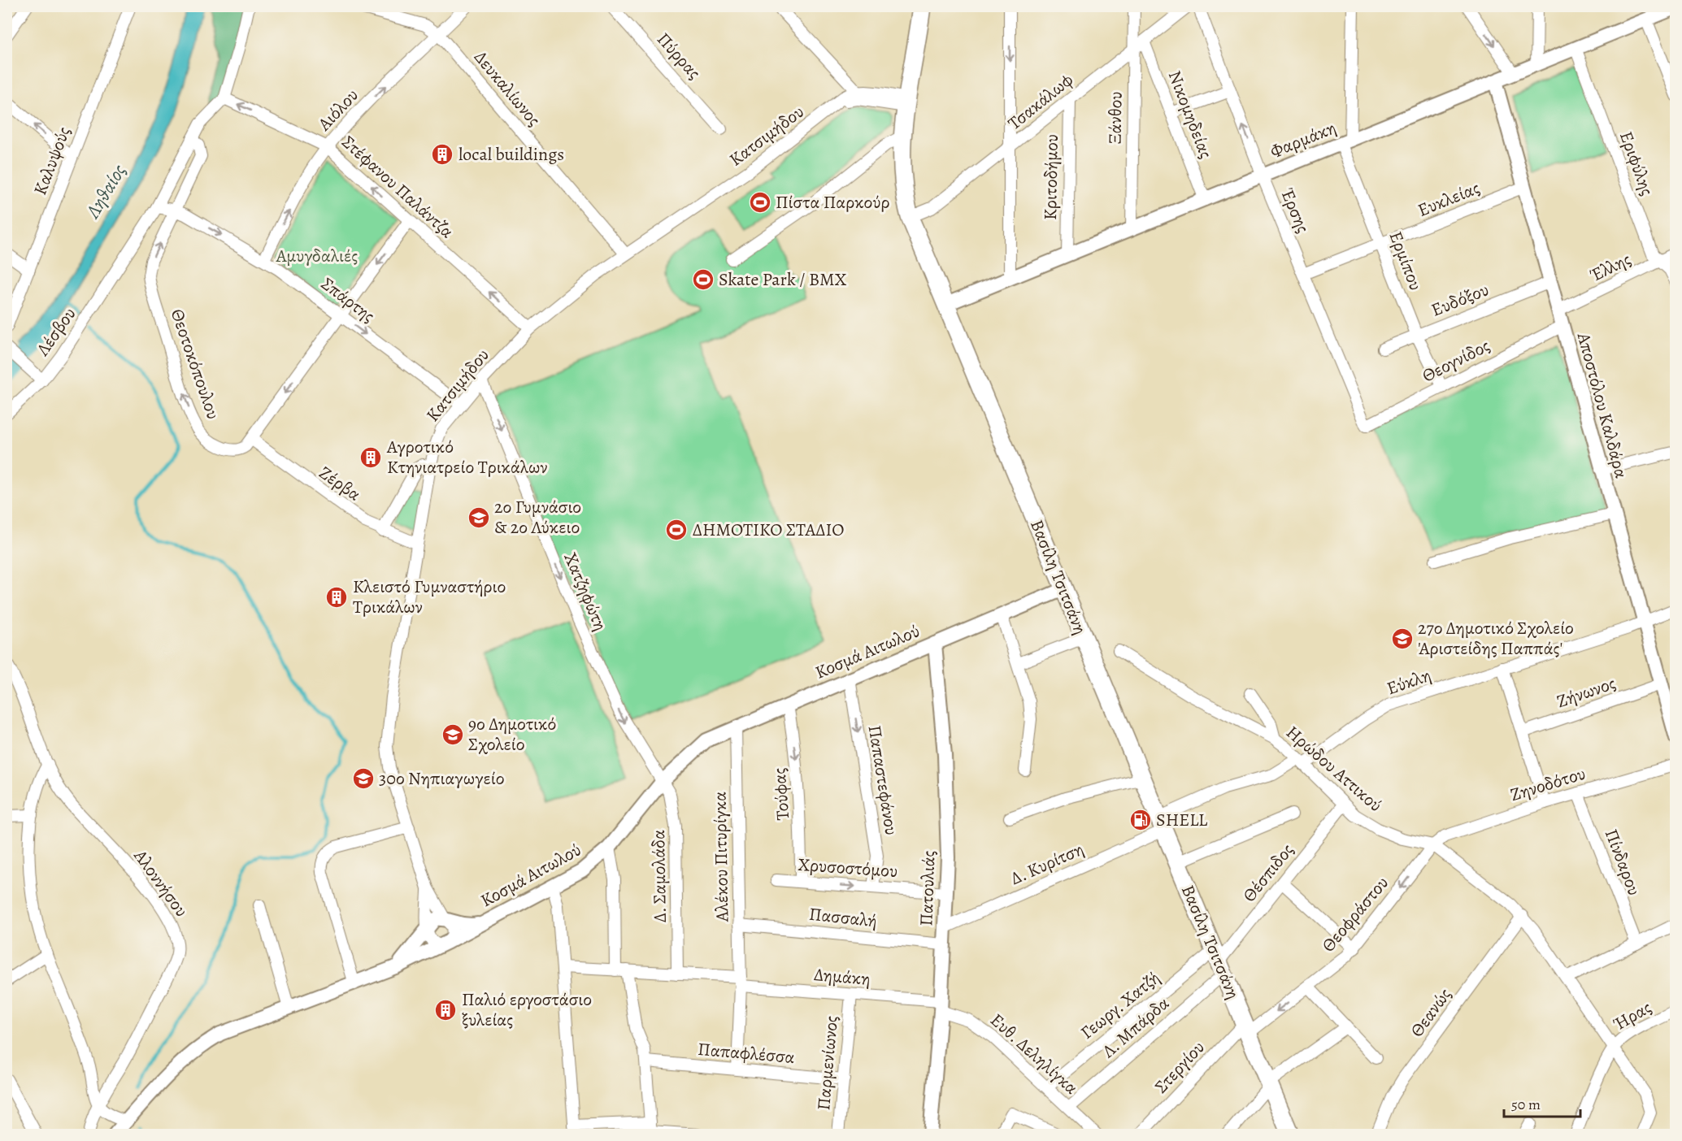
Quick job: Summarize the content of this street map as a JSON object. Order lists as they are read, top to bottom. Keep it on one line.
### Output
{"streets":{"main road":["Βασίλη Τσιτσάνη"],"street":["Πύρρας","Δευκαλίωνος","Τσακάλωφ","Αιόλου","Νικομηδείας","Ξάνθου","Κατσιμήδου","Φαρμάκη","Καλυψούς","Εριφύλης","Κριτοδήμου","Στέφανου Παλάντζα","Ευκλείας","Έρσης","Ερμίπου","Έλλης","Σπάρτης","Ευδόξου","Λέσβου","Θεογνίδος","Θεοτοκόπουλου","Αποστόλου Καλδάρα","Ζέρβα","Χατζηφώτη","Κοσμά Αιτωλού","Εύκλη","Ζήνωνος","Ηρώδου Αττικού","Παπαστεφάνου","Ζηνοδότου","Τούφας","Αλέκου Πιτυρίγκα","Πίνδαρου","Δ. Κυρίτση","Χρυσοστόμου","Θέσπιδος","Δ. Σαμολάδα","Αλοννήσου","Πατουλιάς","Θεοφράστου","Πασσαλή","Δημάκη","Γεωργ. Χατζή","Θεανώς","Ήρας","Λ. Μπάρδα","Παπαφλέσσα","Ευθ. Δεληλίγκα","Παρμενίωνος","Στεργίου"]},"crossings":[["Δευκαλίωνος","Αιόλου"],["Δευκαλίωνος","Κατσιμήδου"],["Τσακάλωφ","Νικομηδείας"],["Τσακάλωφ","Ξάνθου"],["Τσακάλωφ","Κριτοδήμου"],["Τσακάλωφ","Βασίλη Τσιτσάνη"],["Αιόλου","Στέφανου Παλάντζα"],["Αιόλου","Σπάρτης"],["Νικομηδείας","Φαρμάκη"],["Ξάνθου","Φαρμάκη"],["Κατσιμήδου","Στέφανου Παλάντζα"],["Κατσιμήδου","Σπάρτης"],["Κατσιμήδου","Ζέρβα"],["Κατσιμήδου","Χατζηφώτη"],["Φαρμάκη","Εριφύλης"],["Φαρμάκη","Κριτοδήμου"],["Φαρμάκη","Έρσης"],["Φαρμάκη","Ερμίπου"],["Φαρμάκη","Αποστόλου Καλδάρα"],["Φαρμάκη","Βασίλη Τσιτσάνη"],["Εριφύλης","Έλλης"],["Στέφανου Παλάντζα","Λέσβου"],["Στέφανου Παλάντζα","Θεοτοκόπουλου"],["Ευκλείας","Έρσης"],["Ευκλείας","Ερμίπου"],["Ευκλείας","Αποστόλου Καλδάρα"],["Έρσης","Θεογνίδος"],["Ερμίπου","Ευδόξου"],["Ερμίπου","Θεογνίδος"],["Έλλης","Αποστόλου Καλδάρα"],["Σπάρτης","Λέσβου"],["Σπάρτης","Θεοτοκόπουλου"],["Ευδόξου","Αποστόλου Καλδάρα"],["Λέσβου","Θεοτοκόπουλου"],["Θεογνίδος","Αποστόλου Καλδάρα"],["Θεοτοκόπουλου","Ζέρβα"],["Αποστόλου Καλδάρα","Εύκλη"],["Αποστόλου Καλδάρα","Ζήνωνος"],["Βασίλη Τσιτσάνη","Κοσμά Αιτωλού"],["Βασίλη Τσιτσάνη","Εύκλη"],["Βασίλη Τσιτσάνη","Δ. Κυρίτση"],["Βασίλη Τσιτσάνη","Θέσπιδος"],["Βασίλη Τσιτσάνη","Θεοφράστου"],["Βασίλη Τσιτσάνη","Γεωργ. Χατζή"],["Βασίλη Τσιτσάνη","Λ. Μπάρδα"],["Βασίλη Τσιτσάνη","Στεργίου"],["Χατζηφώτη","Κοσμά Αιτωλού"],["Χατζηφώτη","Δ. Σαμολάδα"],["Κοσμά Αιτωλού","Παπαστεφάνου"],["Κοσμά Αιτωλού","Τούφας"],["Κοσμά Αιτωλού","Αλέκου Πιτυρίγκα"],["Κοσμά Αιτωλού","Δ. Σαμολάδα"],["Κοσμά Αιτωλού","Πατουλιάς"],["Εύκλη","Ηρώδου Αττικού"],["Εύκλη","Δ. Κυρίτση"],["Ηρώδου Αττικού","Ζηνοδότου"],["Ηρώδου Αττικού","Θέσπιδος"],["Ηρώδου Αττικού","Θεοφράστου"],["Ηρώδου Αττικού","Θεανώς"],["Ηρώδου Αττικού","Ήρας"],["Παπαστεφάνου","Χρυσοστόμου"],["Ζηνοδότου","Πίνδαρου"],["Ζηνοδότου","Θεοφράστου"],["Τούφας","Χρυσοστόμου"],["Αλέκου Πιτυρίγκα","Πασσαλή"],["Αλέκου Πιτυρίγκα","Δημάκη"],["Αλέκου Πιτυρίγκα","Παπαφλέσσα"],["Δ. Κυρίτση","Πατουλιάς"],["Χρυσοστόμου","Πατουλιάς"],["Θέσπιδος","Γεωργ. Χατζή"],["Θέσπιδος","Λ. Μπάρδα"],["Δ. Σαμολάδα","Δημάκη"],["Πατουλιάς","Πασσαλή"],["Πατουλιάς","Δημάκη"],["Πατουλιάς","Ευθ. Δεληλίγκα"],["Θεοφράστου","Στεργίου"],["Δημάκη","Ευθ. Δεληλίγκα"],["Δημάκη","Παρμενίωνος"],["Γεωργ. Χατζή","Λ. Μπάρδα"],["Γεωργ. Χατζή","Ευθ. Δεληλίγκα"],["Λ. Μπάρδα","Ευθ. Δεληλίγκα"],["Παπαφλέσσα","Παρμενίωνος"]],"one_way":["Αιόλου","Στέφανου Παλάντζα","Σπάρτης","Χατζηφώτη","Παπαστεφάνου","Τούφας","Χρυσοστόμου"],"water":["Ληθαίος"],"parks":["Αμυγδαλιές"],"places":{"building":["local buildings","Αγροτικό Κτηνιατρείο Τρικάλων","Κλειστό Γυμναστήριο Τρικάλων","Παλιό εργοστάσιο ξυλείας"],"sports":["Πίστα Παρκούρ","Skate Park / BMX","ΔΗΜΟΤΙΚΟ ΣΤΑΔΙΟ"],"school or university":["2ο Γυμνάσιο & 2ο Λύκειο","27ο Δημοτικό Σχολείο 'Αριστείδης Παππάς'","9ο Δημοτικό Σχολείο","30ο Νηπιαγωγείο"],"fuel station":["SHELL"]},"scale_bar":"50 m"}
